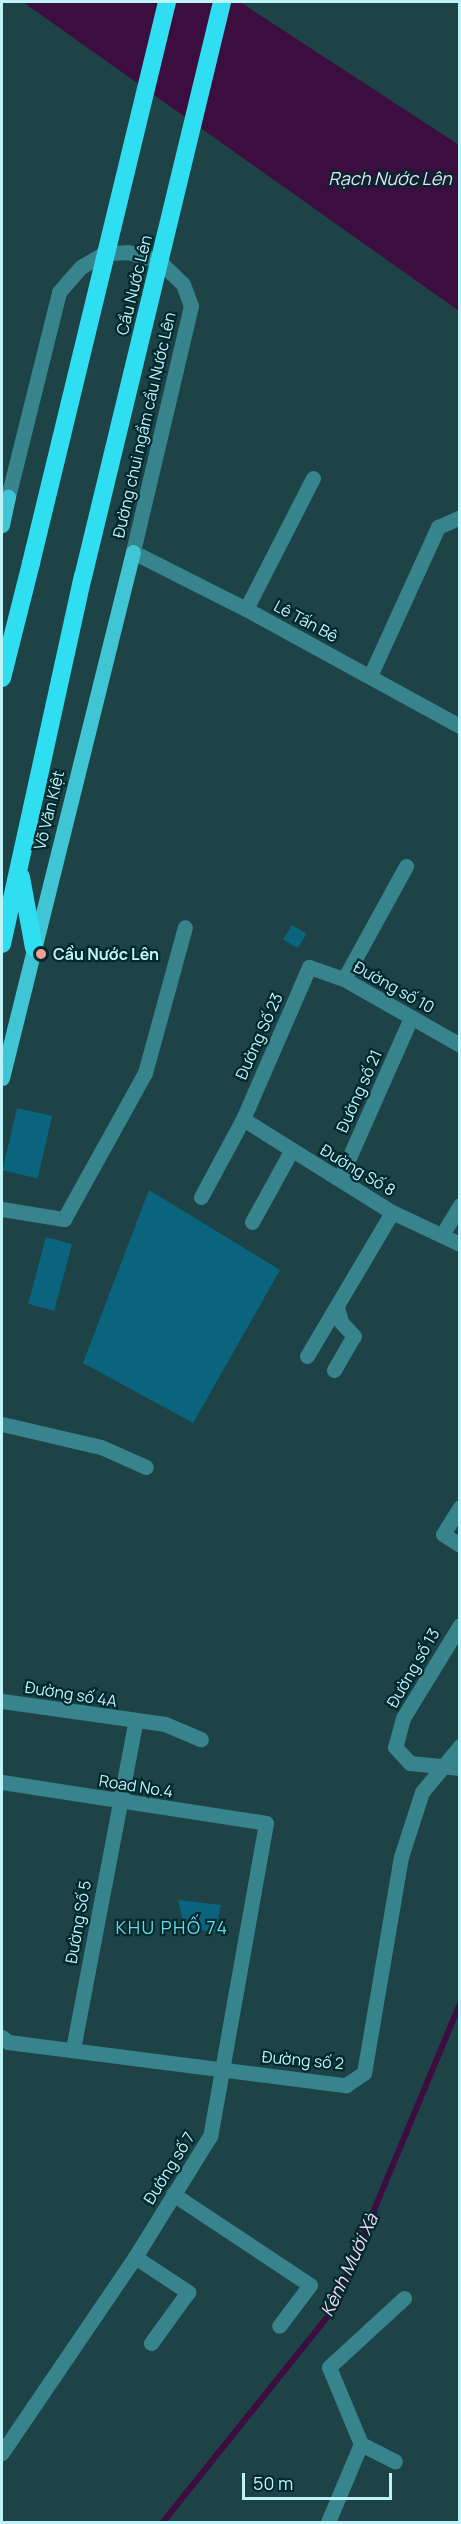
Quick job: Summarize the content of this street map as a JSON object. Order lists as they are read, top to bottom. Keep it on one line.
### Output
{"streets":{"highway":["Cầu Nước Lên","Võ Văn Kiệt"],"street":["Đường chui ngầm cầu Nước Lên","Lê Tấn Bê","Đường số 10","Đường Số 23","Đường số 21","Đường Số 8","Đường số 13","Đường số 4A","Road No.4","Đường Số 5","Đường số 2","Đường số 7"]},"crossings":[["Cầu Nước Lên","Đường chui ngầm cầu Nước Lên"],["Cầu Nước Lên","Võ Văn Kiệt"],["Đường chui ngầm cầu Nước Lên","Lê Tấn Bê"],["Đường chui ngầm cầu Nước Lên","Võ Văn Kiệt"],["Lê Tấn Bê","Võ Văn Kiệt"],["Đường số 10","Đường Số 23"],["Đường số 10","Đường số 21"],["Đường Số 23","Đường Số 8"],["Đường số 21","Đường Số 8"],["Đường số 13","Đường số 2"],["Đường số 4A","Đường Số 5"],["Road No.4","Đường Số 5"],["Road No.4","Đường số 7"],["Đường Số 5","Đường số 2"],["Đường số 2","Đường số 7"]],"districts":["KHU PHỐ 74"],"water":["Rạch Nước Lên","Kênh Mười Xà"],"places":["Cầu Nước Lên"],"scale_bar":"50 m"}
